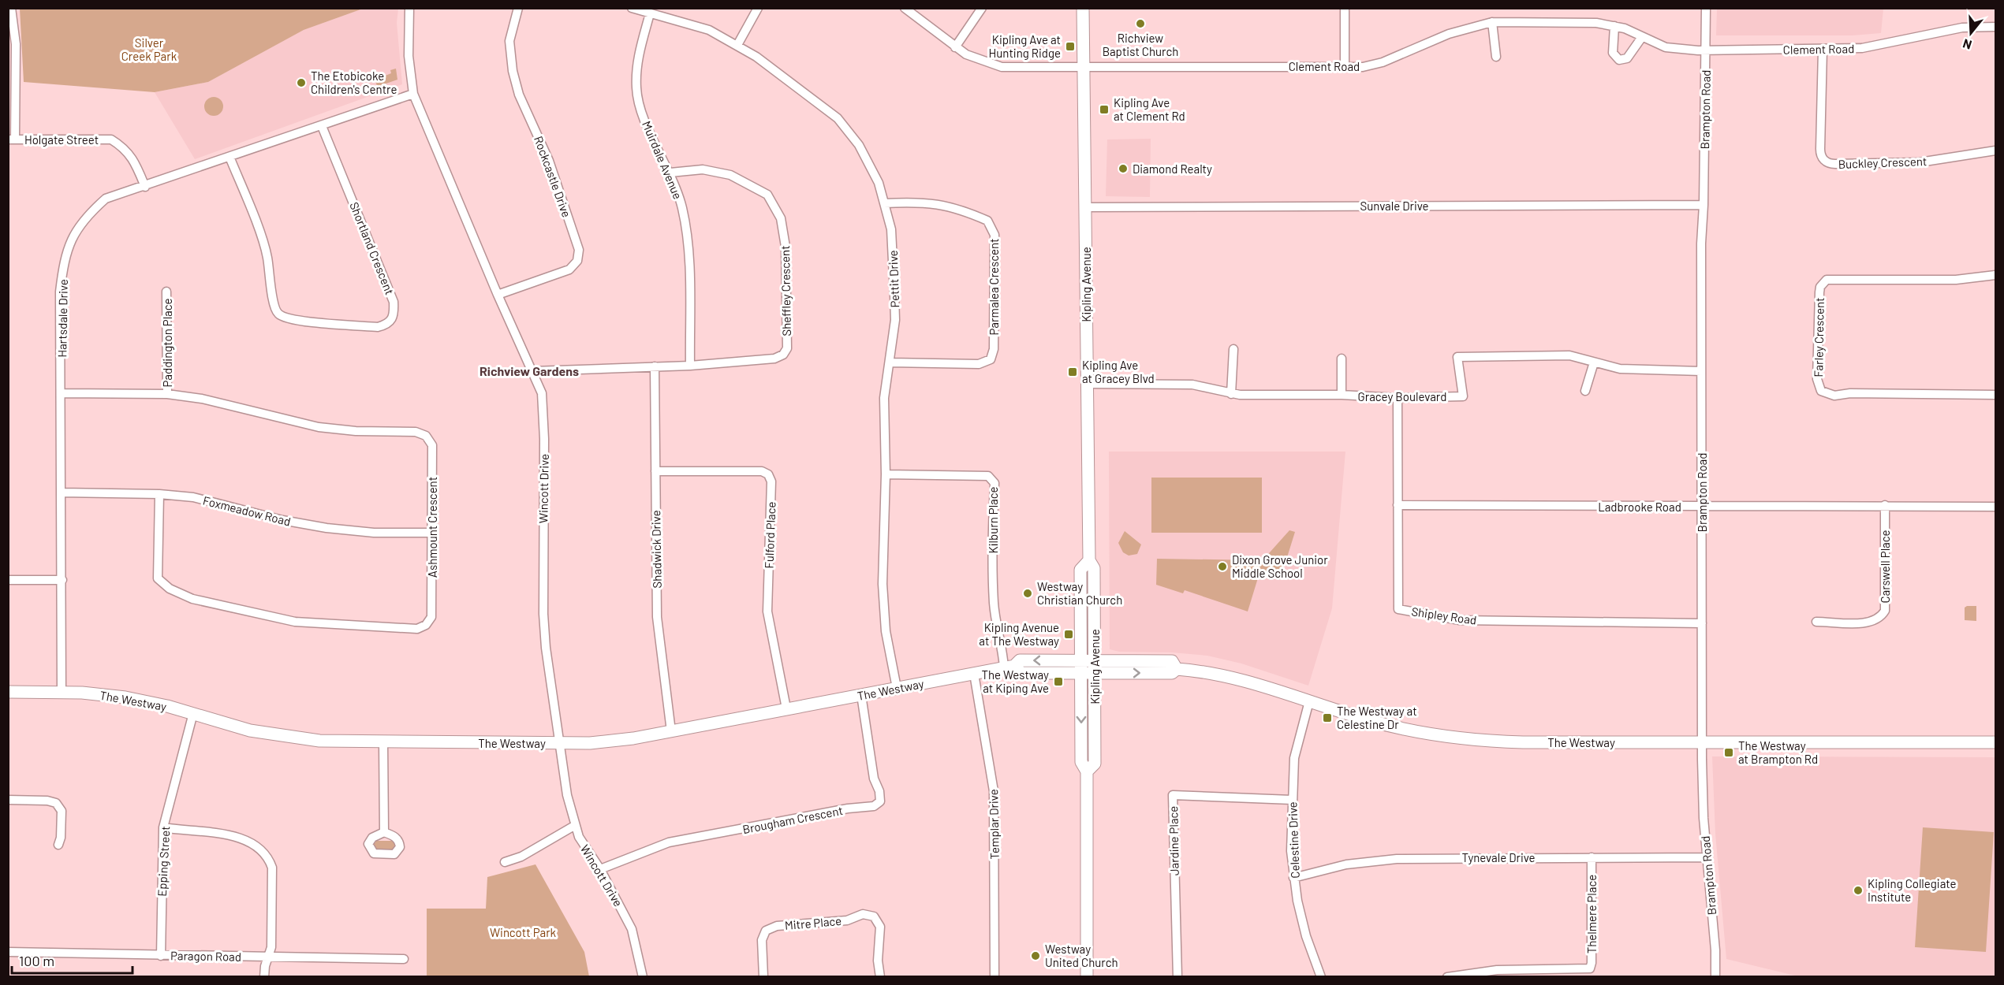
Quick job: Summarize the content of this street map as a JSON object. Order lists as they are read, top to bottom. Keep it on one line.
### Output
{"streets":{"main road":["Kipling Avenue","The Westway"],"street":["Clement Road","Brampton Road","Holgate Street","Muirdale Avenue","Buckley Crescent","Rockcastle Drive","Sunvale Drive","Shortland Crescent","Pettit Drive","Parmalea Crescent","Sheffley Crescent","Hartsdale Drive","Farley Crescent","Paddington Place","Gracey Boulevard","Wincott Drive","Ladbrooke Road","Foxmeadow Road","Kilburn Place","Ashmount Crescent","Fulford Place","Shadwick Drive","Carswell Place","Shipley Road","Brougham Crescent","Templar Drive","Celestine Drive","Jardine Place","Tynevale Drive","Epping Street","Thelmere Place","Mitre Place","Paragon Road"]},"crossings":[["Clement Road","Brampton Road"],["Clement Road","Buckley Crescent"],["Clement Road","Kipling Avenue"],["Brampton Road","Sunvale Drive"],["Brampton Road","Gracey Boulevard"],["Brampton Road","Ladbrooke Road"],["Brampton Road","Shipley Road"],["Brampton Road","The Westway"],["Brampton Road","Tynevale Drive"],["Holgate Street","Hartsdale Drive"],["Muirdale Avenue","Pettit Drive"],["Muirdale Avenue","Sheffley Crescent"],["Rockcastle Drive","Wincott Drive"],["Sunvale Drive","Kipling Avenue"],["Shortland Crescent","Hartsdale Drive"],["Pettit Drive","Parmalea Crescent"],["Pettit Drive","Kilburn Place"],["Pettit Drive","The Westway"],["Kipling Avenue","Gracey Boulevard"],["Kipling Avenue","The Westway"],["Sheffley Crescent","Wincott Drive"],["Sheffley Crescent","Shadwick Drive"],["Hartsdale Drive","Wincott Drive"],["Hartsdale Drive","Foxmeadow Road"],["Hartsdale Drive","Ashmount Crescent"],["Hartsdale Drive","The Westway"],["Paddington Place","Ashmount Crescent"],["Gracey Boulevard","Shipley Road"],["Wincott Drive","The Westway"],["Wincott Drive","Brougham Crescent"],["Ladbrooke Road","Carswell Place"],["Ladbrooke Road","Shipley Road"],["Foxmeadow Road","Ashmount Crescent"],["Kilburn Place","The Westway"],["Fulford Place","Shadwick Drive"],["Fulford Place","The Westway"],["Shadwick Drive","The Westway"],["The Westway","Brougham Crescent"],["The Westway","Templar Drive"],["The Westway","Celestine Drive"],["The Westway","Epping Street"],["Celestine Drive","Jardine Place"],["Celestine Drive","Tynevale Drive"],["Tynevale Drive","Thelmere Place"],["Epping Street","Paragon Road"]],"districts":["Richview Gardens"],"parks":["Silver Creek Park","Wincott Park"],"places":{"other":["Richview Baptist Church","The Etobicoke Children's Centre","Diamond Realty","Dixon Grove Junior Middle School","Westway Christian Church","Kipling Collegiate Institute","Westway United Church"],"transit":["Kipling Ave at Hunting Ridge","Kipling Ave at Clement Rd","Kipling Ave at Gracey Blvd","Kipling Avenue at The Westway","The Westway at Kiping Ave","The Westway at Celestine Dr","The Westway at Brampton Rd"]},"scale_bar":"100 m","north":"bottom"}
